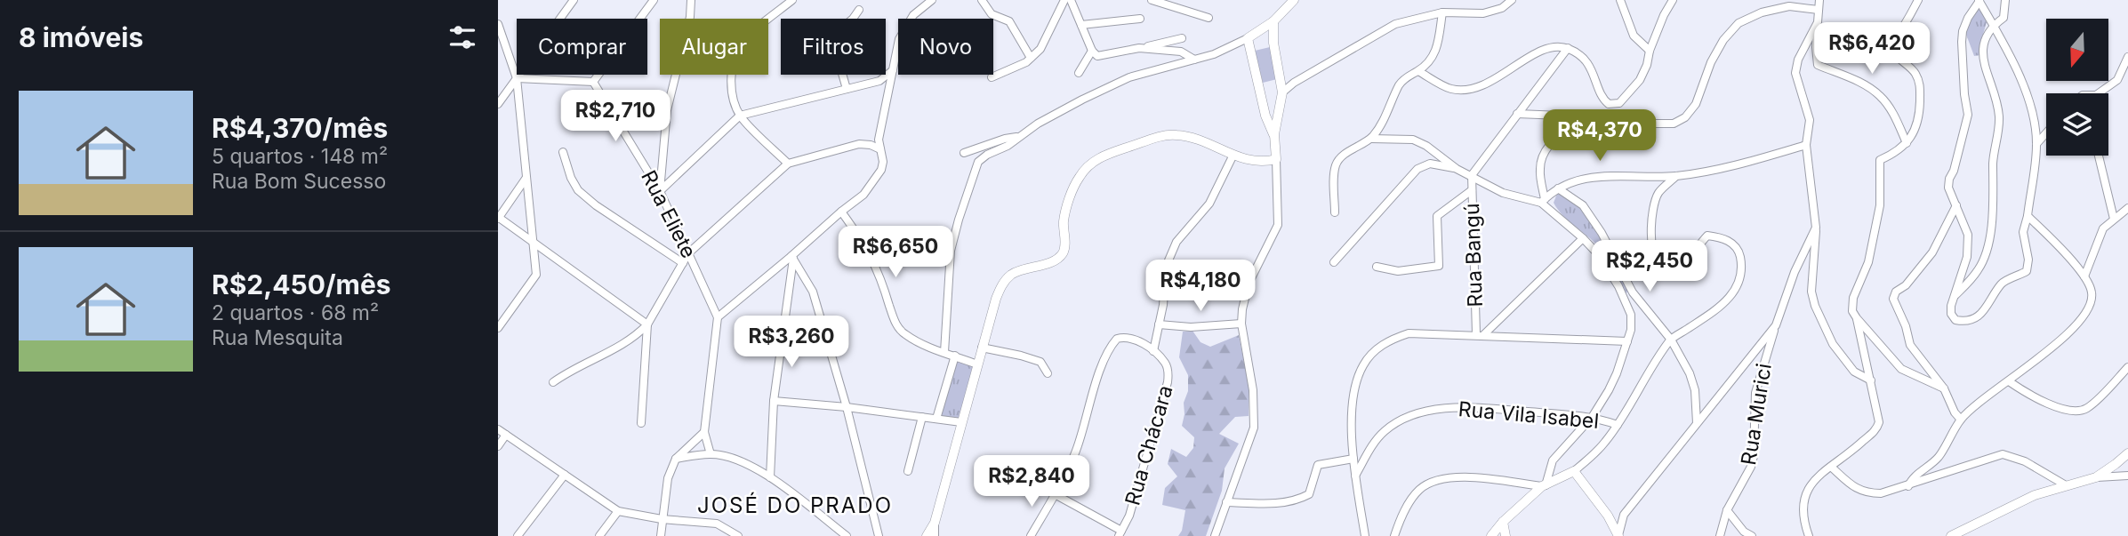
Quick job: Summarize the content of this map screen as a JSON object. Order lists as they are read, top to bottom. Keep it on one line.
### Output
{"streets":{"street":["Rua Eliete","Rua Bangú","Rua Murici","Rua Vila Isabel","Rua Chácara"]},"districts":["JOSÉ DO PRADO"],"north":"bottom","page":{"heading":"8 imóveis","chip":["Comprar","Alugar","Filtros","Novo"],"price":["R$6,420","R$2,710","R$4,370","R$6,650","R$2,450","R$4,180","R$3,260","R$2,840"],"list":[{"name":"R$4,370/mês","note":"5 quartos · 148 m² · Rua Bom Sucesso"},{"name":"R$2,450/mês","note":"2 quartos · 68 m² · Rua Mesquita"}]}}
